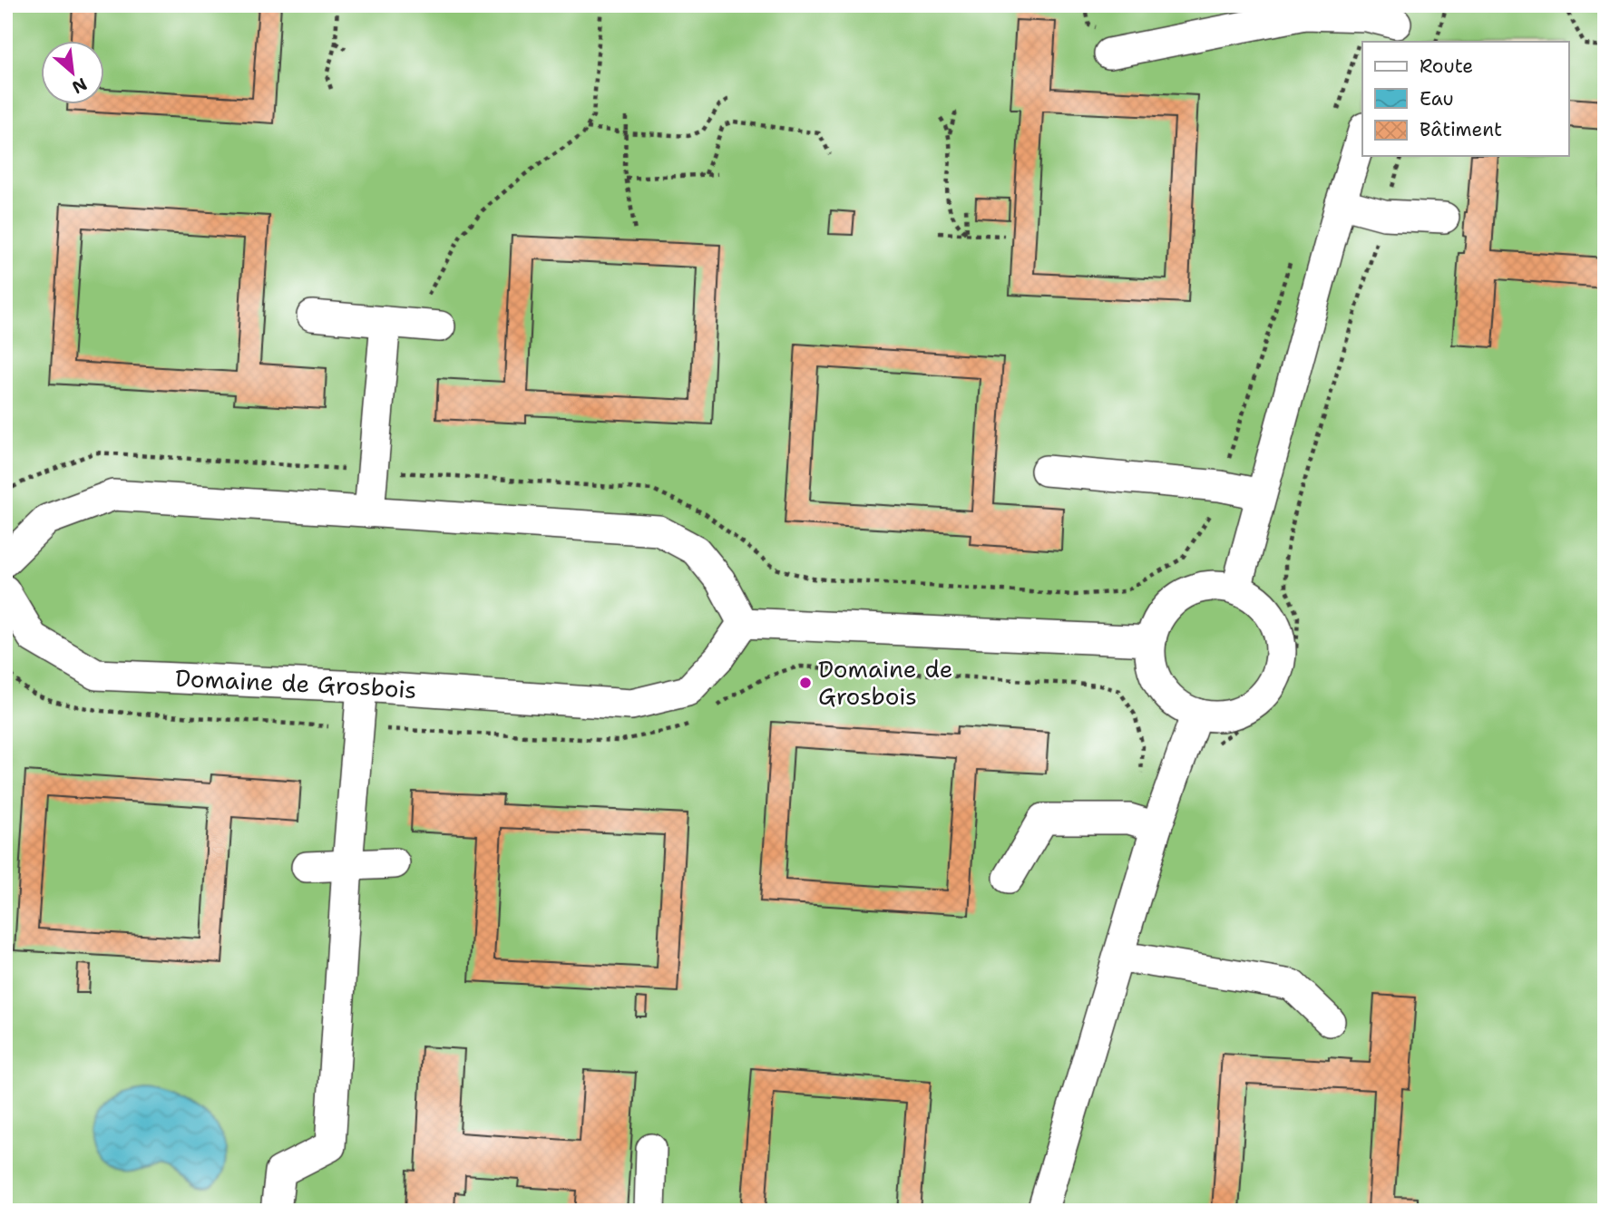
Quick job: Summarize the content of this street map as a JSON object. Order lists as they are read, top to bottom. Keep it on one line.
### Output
{"streets":{"lane":["Domaine de Grosbois"]},"places":["Domaine de Grosbois"],"legend":["Route","Eau","Bâtiment"],"north":"bottom right"}
